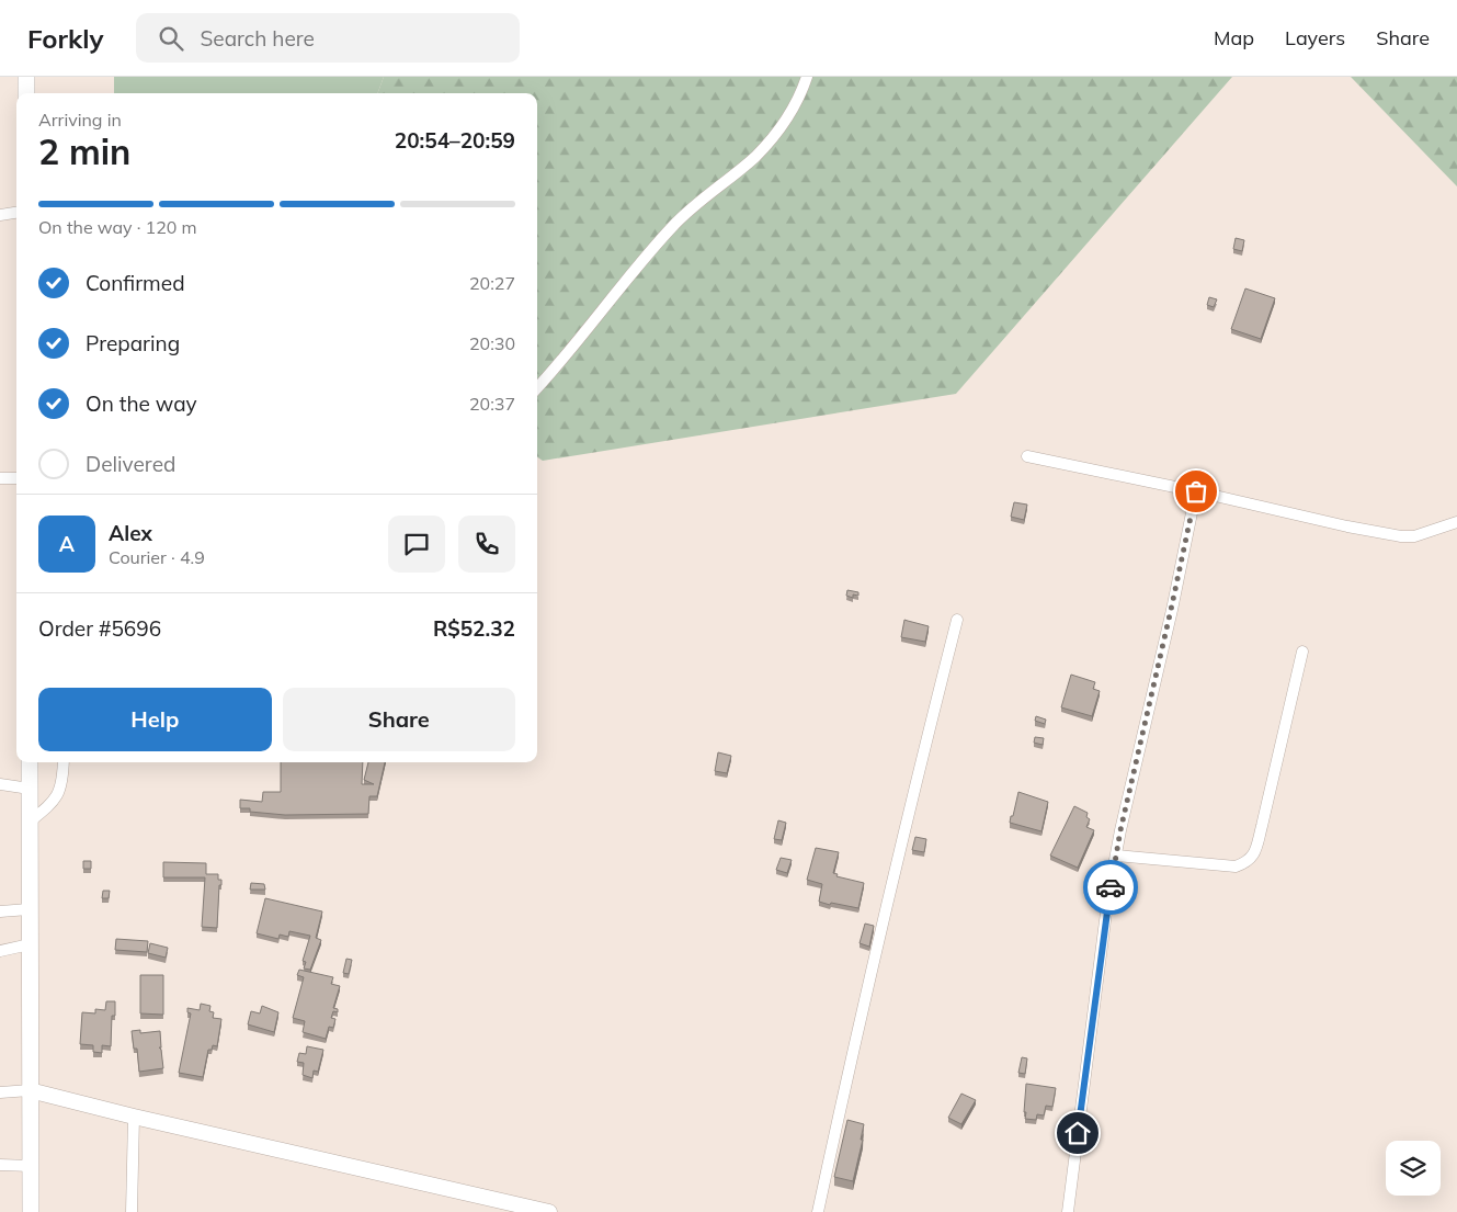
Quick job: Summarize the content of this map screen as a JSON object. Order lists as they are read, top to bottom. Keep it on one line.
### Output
{"page":{"header":"Forkly","search":"Search here","nav":["Map","Layers","Share"],"heading":["2 min","Arriving in","20:54–20:59"],"panel":["Alex","Courier · 4.9","Order #5696","R$52.32"],"bar":"On the way · 120 m","list":[["Confirmed","20:27"],["Preparing","20:30"],["On the way","20:37"],"Delivered"],"round":"A","buttons":["Help","Share"]}}
